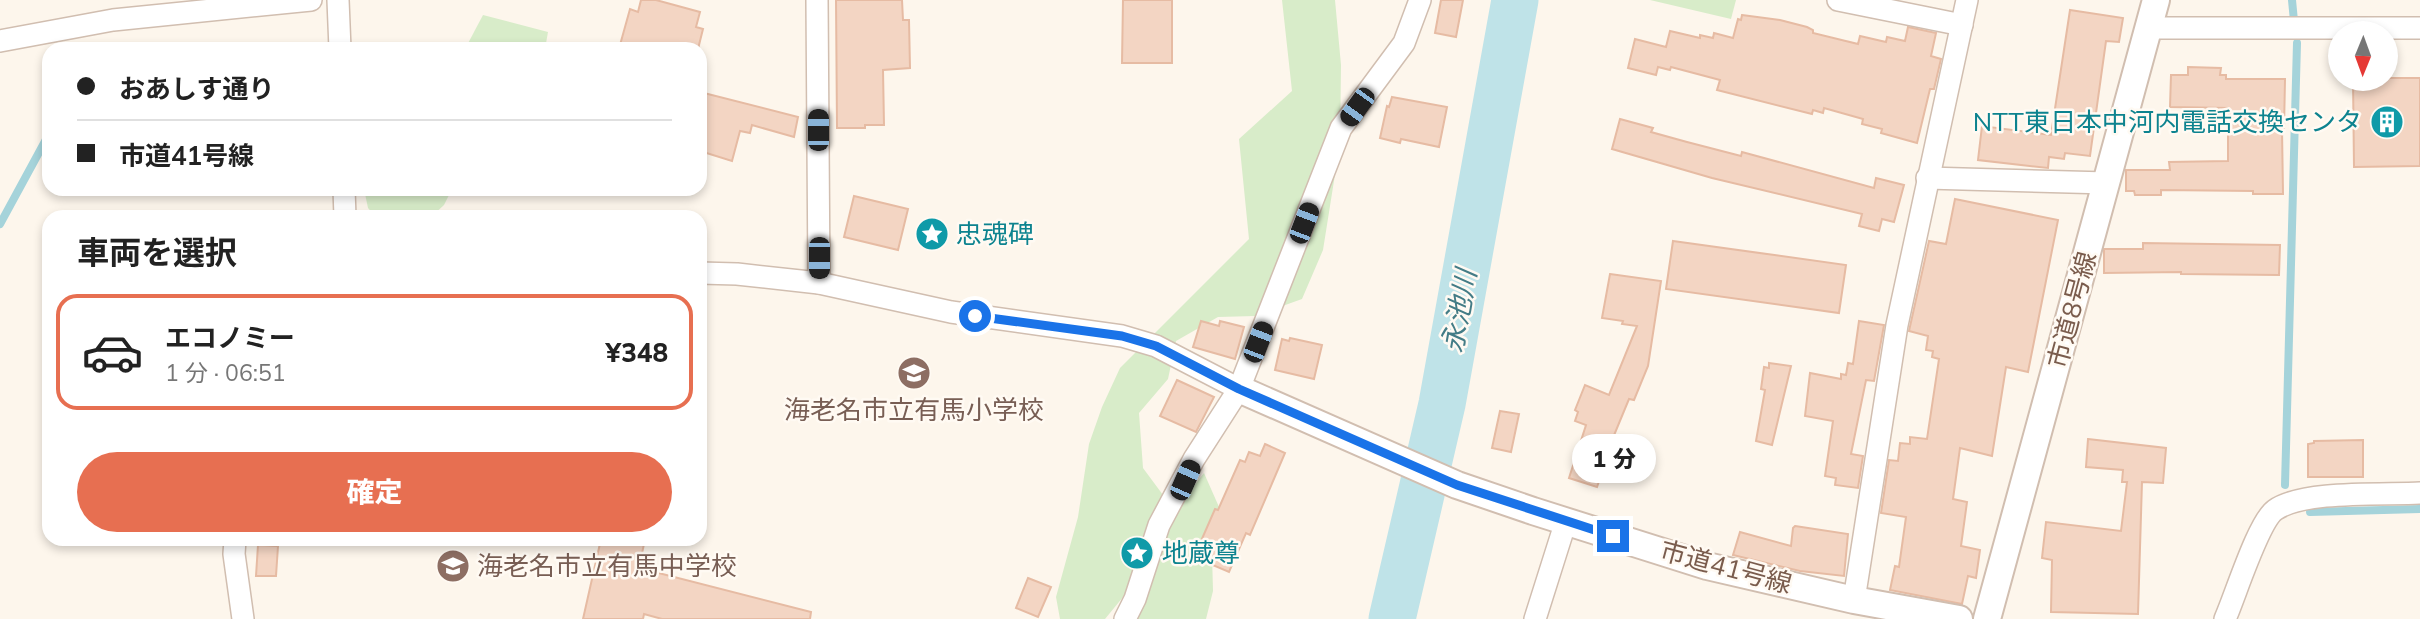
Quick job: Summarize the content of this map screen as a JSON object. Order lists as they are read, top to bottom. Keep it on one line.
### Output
{"streets":{"street":["市道8号線","市道41号線"]},"water":["永池川"],"places":{"building":["NTT東日本中河内電話交換センタ"],"place":["忠魂碑","地蔵尊"],"school or university":["海老名市立有馬小学校","海老名市立有馬中学校"]},"north":"bottom","page":{"banner":["おあしす通り","市道41号線"],"heading":"車両を選択","list":[{"name":"エコノミー","note":"1 分 · 06:51","value":"¥348"}],"bubble":"1 分","buttons":"確定"}}
